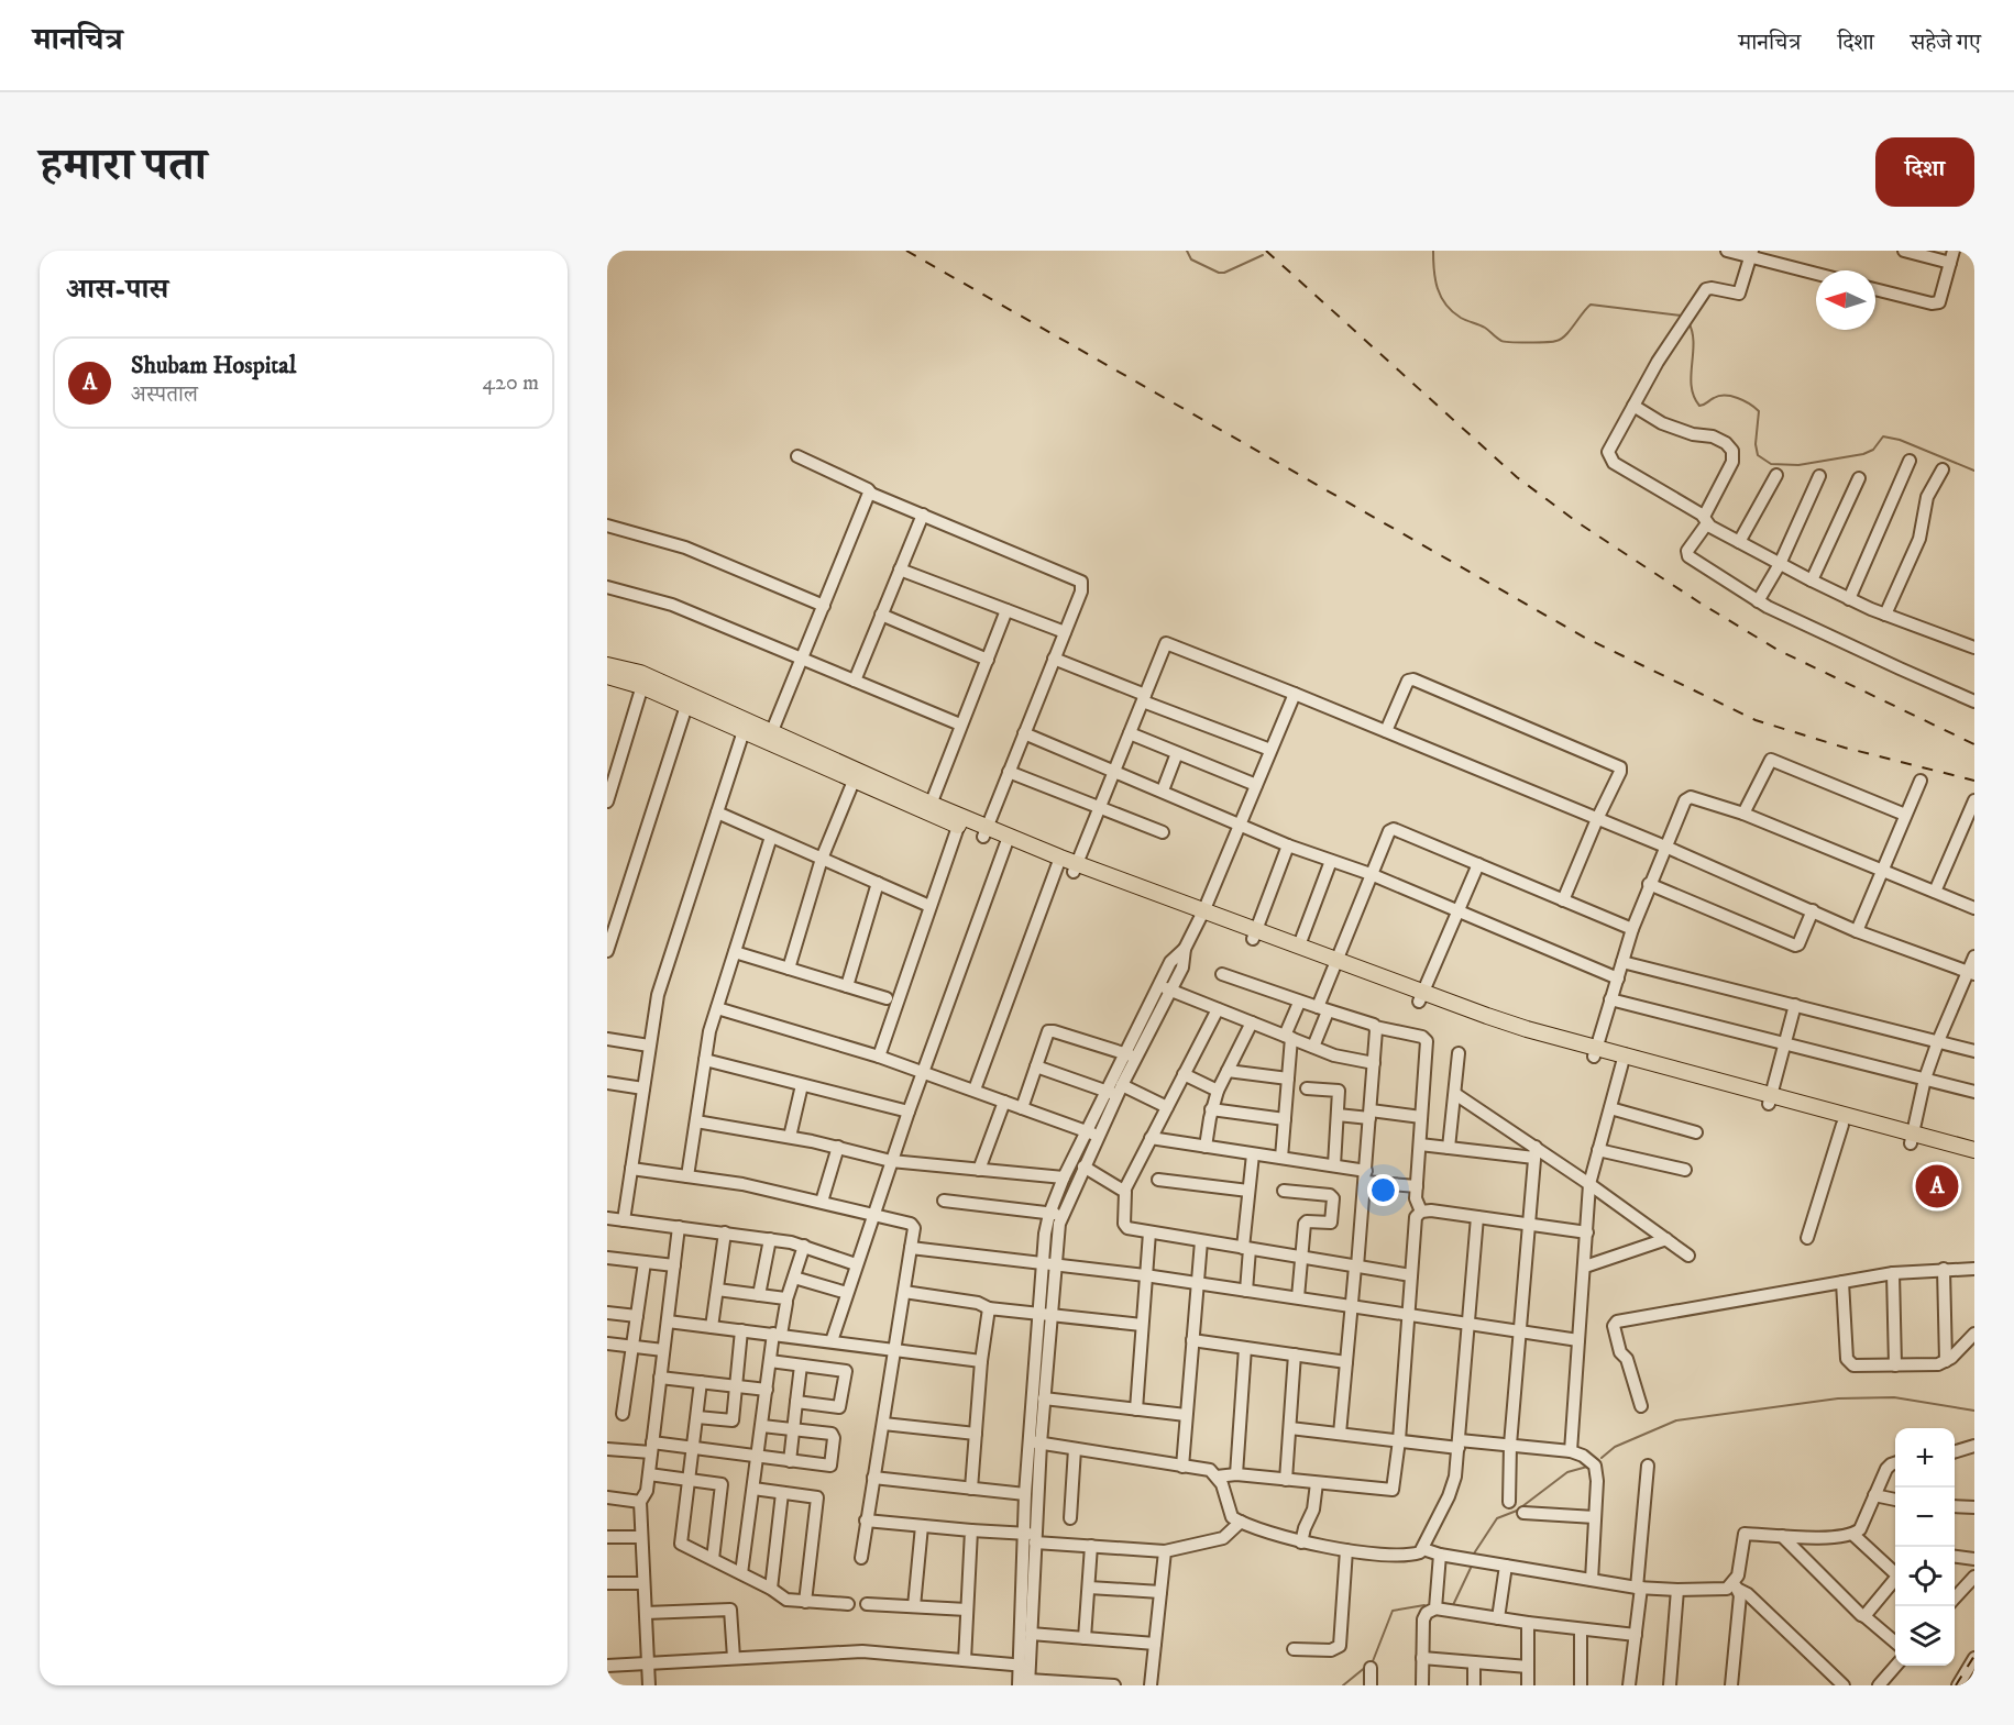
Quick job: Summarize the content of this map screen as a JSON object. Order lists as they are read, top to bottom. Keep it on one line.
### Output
{"north":"left","page":{"header":"मानचित्र","nav":["मानचित्र","दिशा","सहेजे गए"],"title":"हमारा पता","buttons":"दिशा","heading":"आस-पास","list":[{"mark":"A","name":"Shubam Hospital","note":"अस्पताल","value":"420 m"}],"pins":"A","map_buttons":["+","−"]}}
